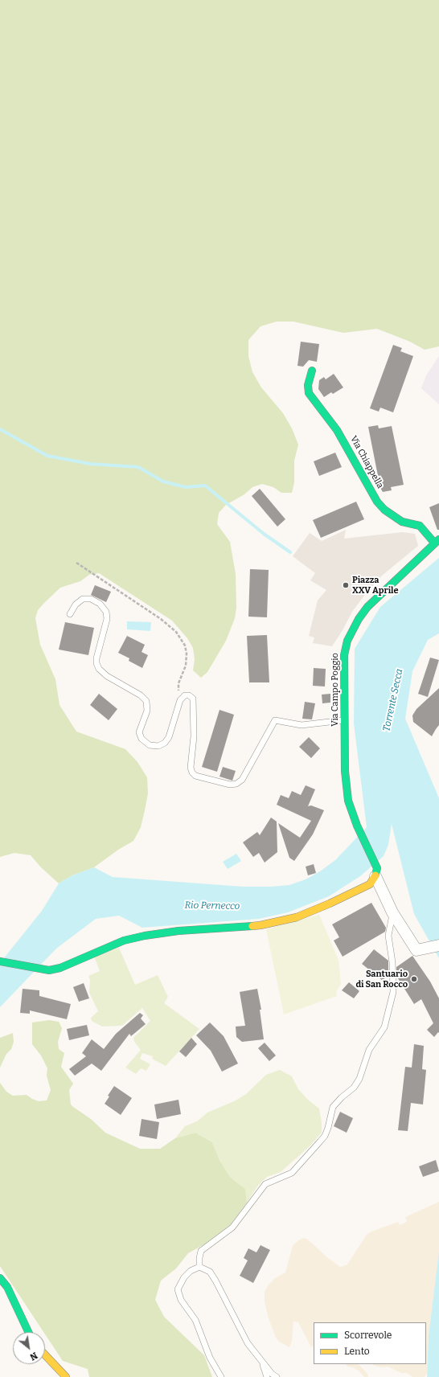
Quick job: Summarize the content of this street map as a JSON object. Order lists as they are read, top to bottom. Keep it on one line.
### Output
{"streets":{"street":["Via Chiappella","Via Campo Poggio"]},"crossings":[["Via Chiappella","Via Campo Poggio"]],"water":["Torrente Secca","Rio Pernecco"],"places":["Piazza XXV Aprile","Santuario di San Rocco"],"legend":["Scorrevole","Lento"],"north":"bottom right"}
